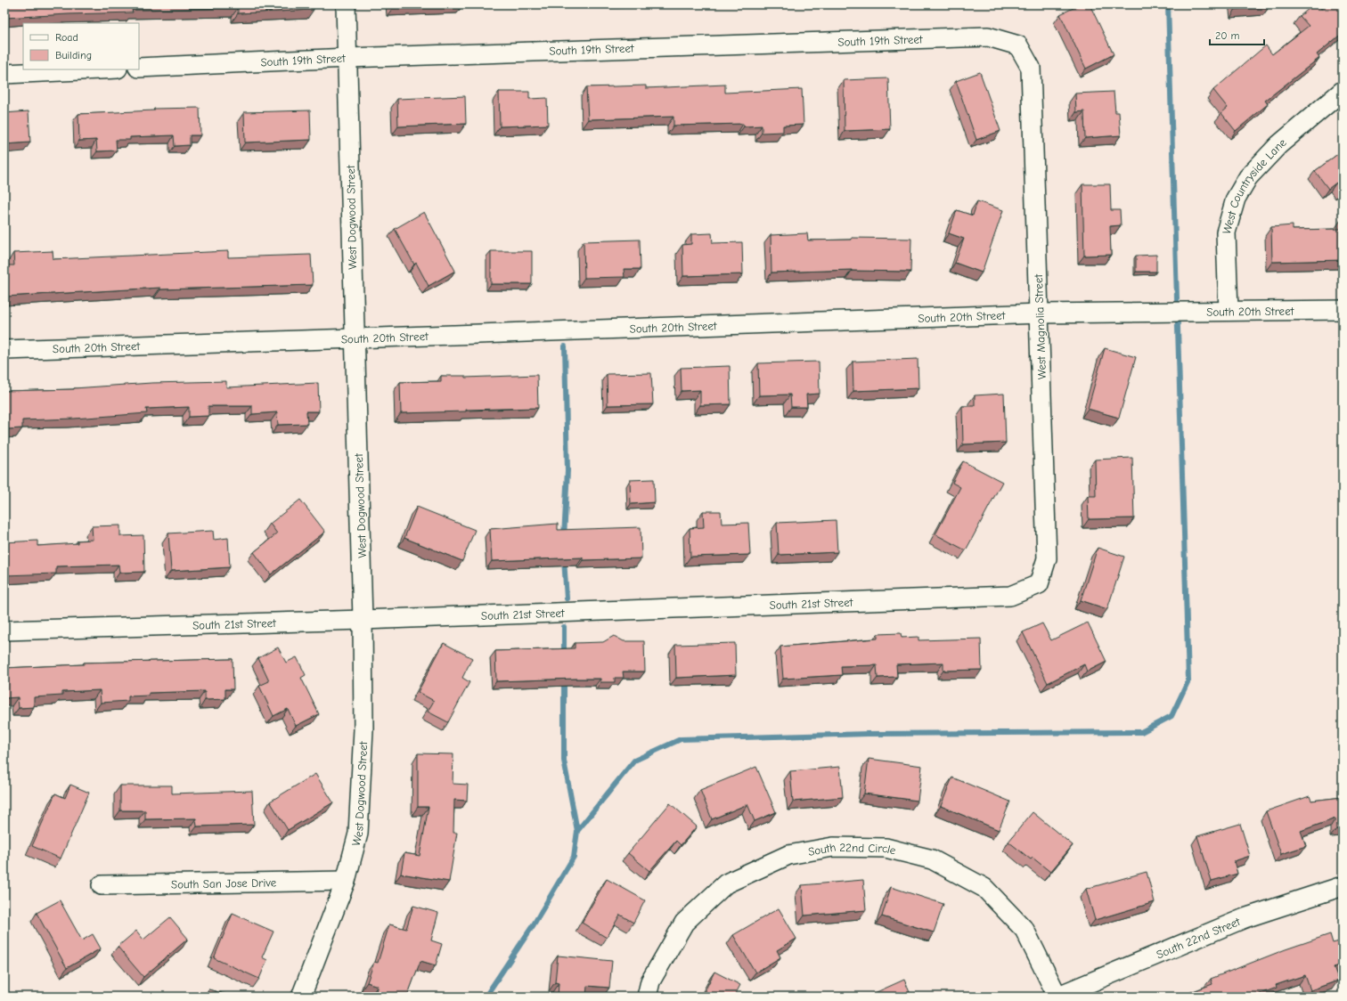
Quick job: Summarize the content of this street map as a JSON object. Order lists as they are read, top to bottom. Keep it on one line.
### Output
{"streets":{"street":["South 19th Street","West Countryside Lane","West Dogwood Street","South 20th Street","West Magnolia Street","South 21st Street","South 22nd Circle","South San Jose Drive","South 22nd Street"]},"crossings":[["South 19th Street","West Dogwood Street"],["South 19th Street","West Magnolia Street"],["West Countryside Lane","South 20th Street"],["West Dogwood Street","South 20th Street"],["West Dogwood Street","South 21st Street"],["West Dogwood Street","South San Jose Drive"],["South 20th Street","West Magnolia Street"],["West Magnolia Street","South 21st Street"],["South 22nd Circle","South 22nd Street"]],"legend":["Road","Building"],"scale_bar":"20 m"}
